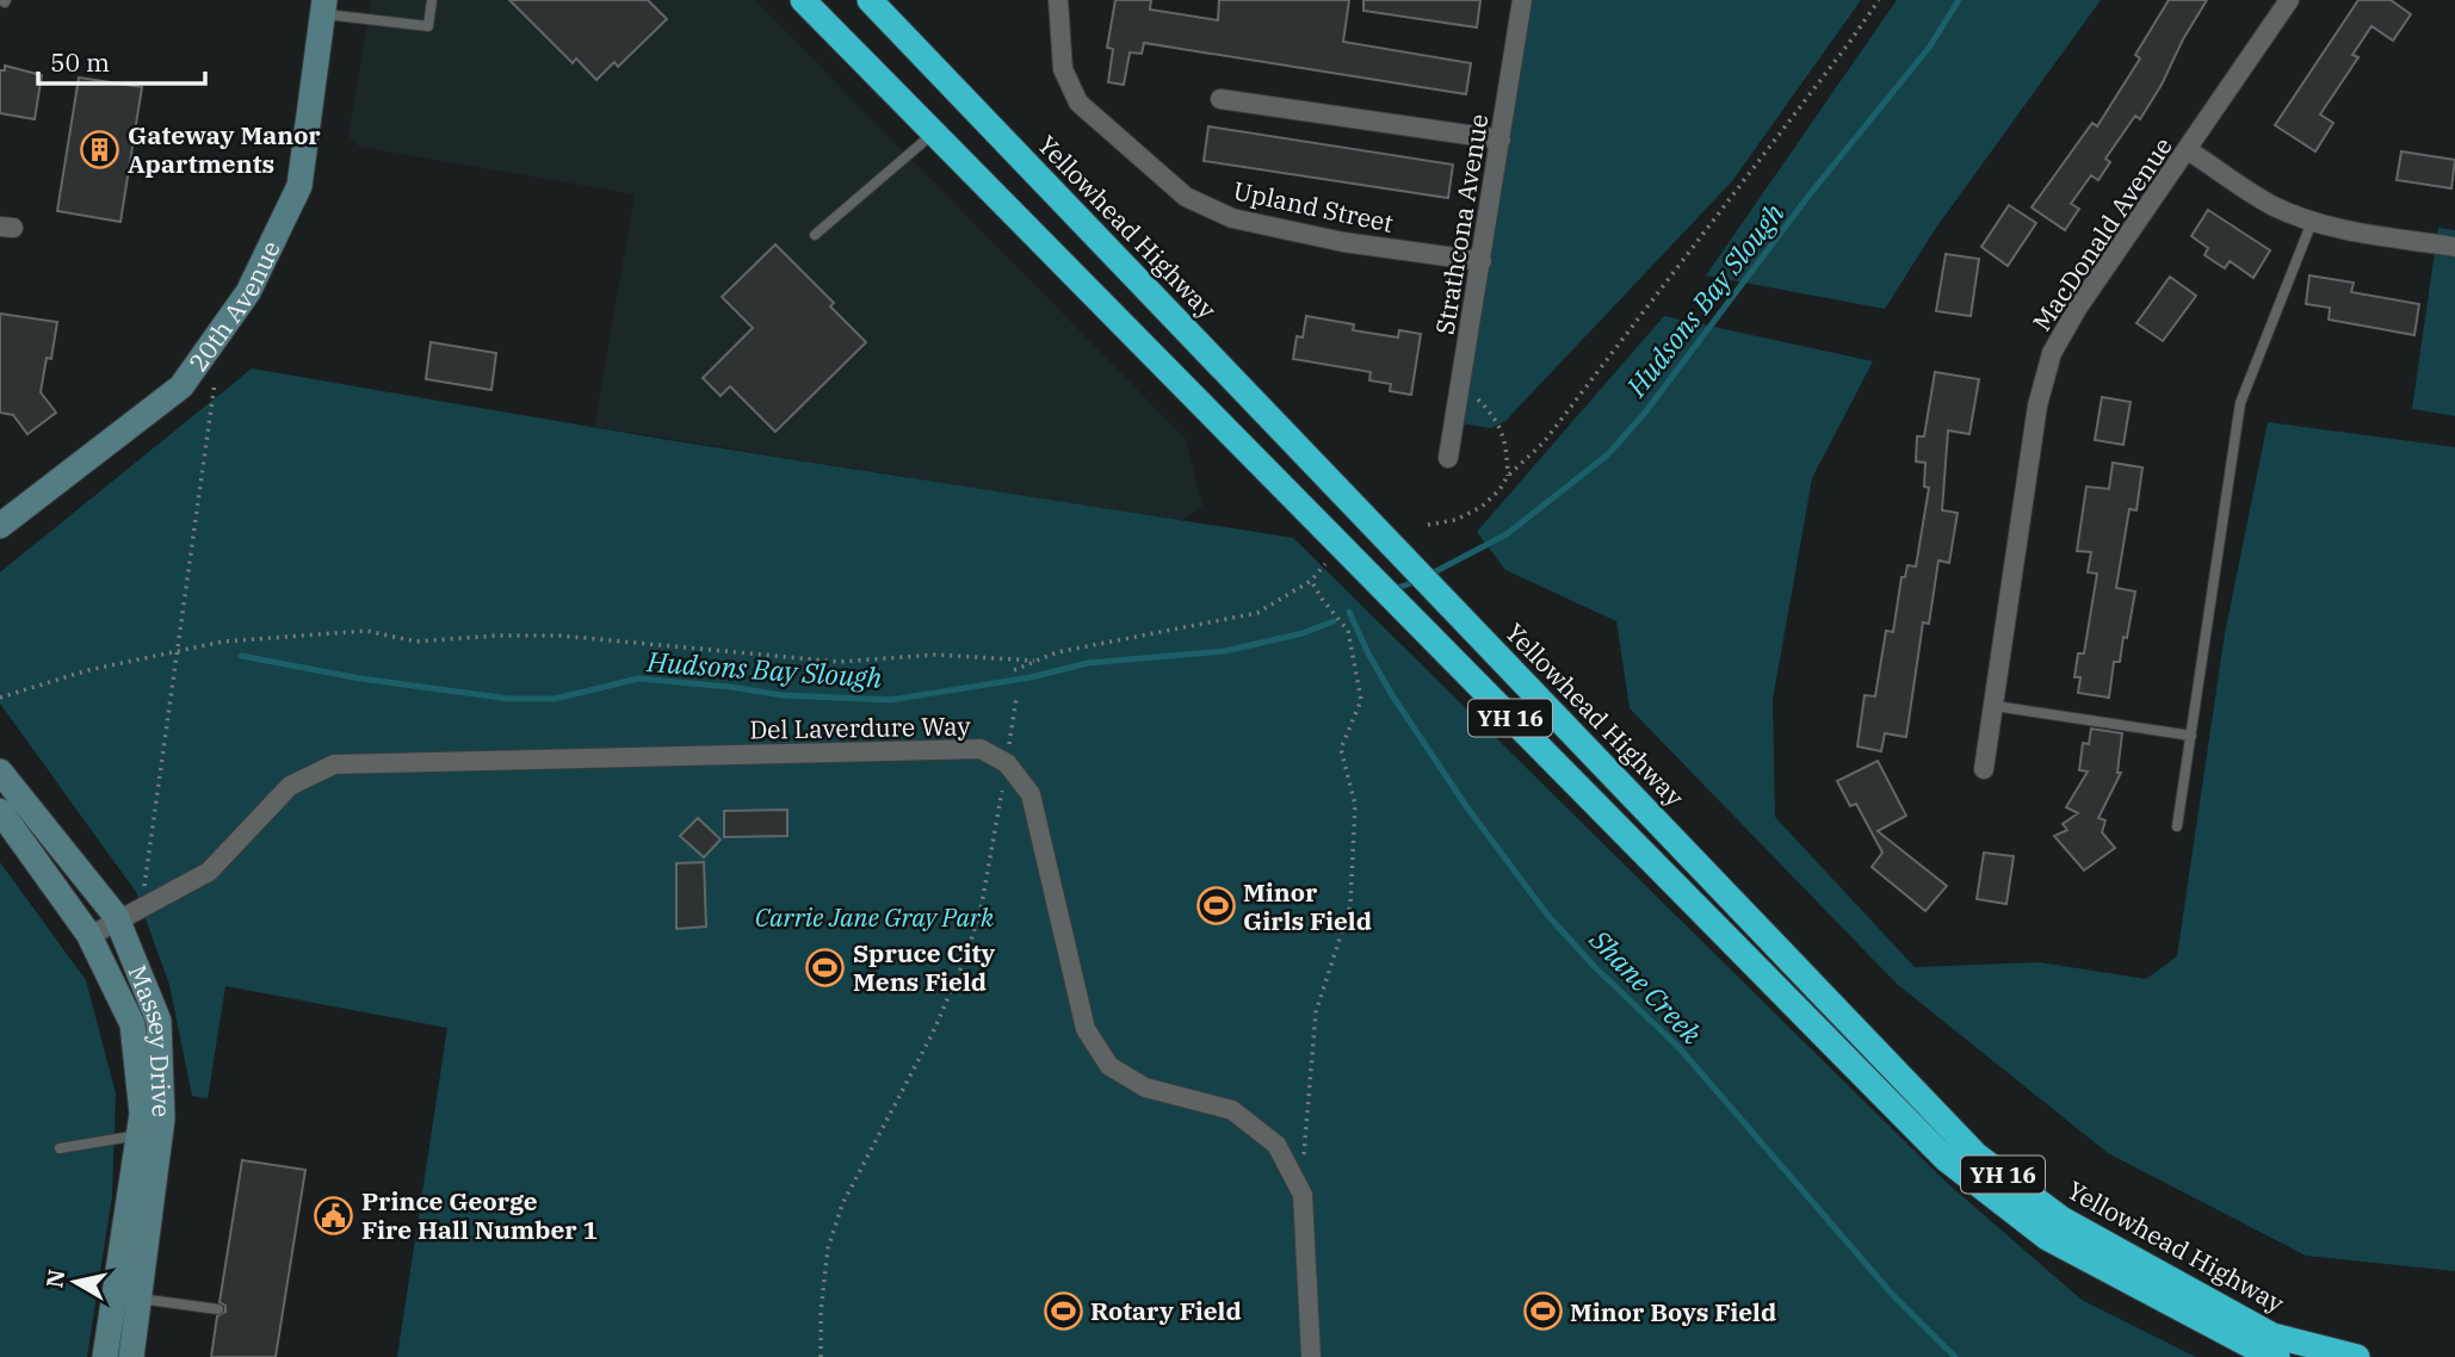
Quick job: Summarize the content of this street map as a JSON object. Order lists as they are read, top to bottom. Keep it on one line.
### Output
{"streets":{"highway":["Yellowhead Highway","YH 16"],"street":["Upland Street","Strathcona Avenue","MacDonald Avenue","20th Avenue","Del Laverdure Way","Massey Drive"]},"crossings":[["Upland Street","Strathcona Avenue"],["Del Laverdure Way","Massey Drive"]],"water":["Hudsons Bay Slough","Shane Creek"],"parks":["Carrie Jane Gray Park"],"places":{"building":["Gateway Manor Apartments"],"sports":["Minor Girls Field","Spruce City Mens Field","Rotary Field","Minor Boys Field"],"public building":["Prince George Fire Hall Number 1"]},"scale_bar":"50 m","north":"left"}
